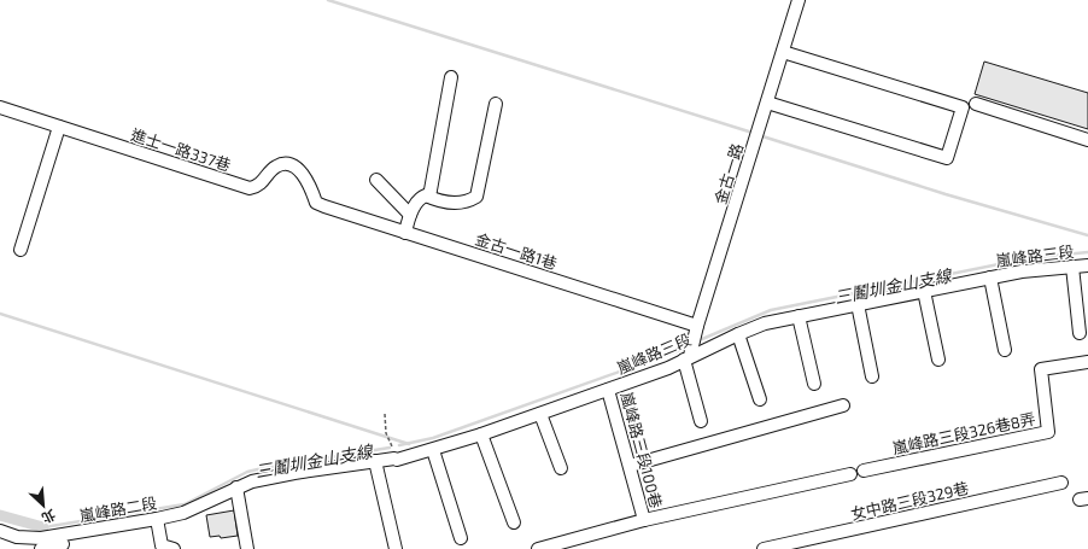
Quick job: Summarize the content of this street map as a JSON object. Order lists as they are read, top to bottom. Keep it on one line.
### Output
{"streets":{"street":["進士一路337巷","金古一路","金古一路1巷","嵐峰路三段","嵐峰路三段326巷8弄","嵐峰路三段100巷","女中路三段329巷","嵐峰路二段"]},"crossings":[["進士一路337巷","金古一路1巷"],["金古一路","金古一路1巷"],["金古一路","嵐峰路三段"],["嵐峰路三段","嵐峰路三段100巷"],["嵐峰路三段","嵐峰路二段"]],"water":["三鬮圳金山支線"],"north":"bottom right"}
